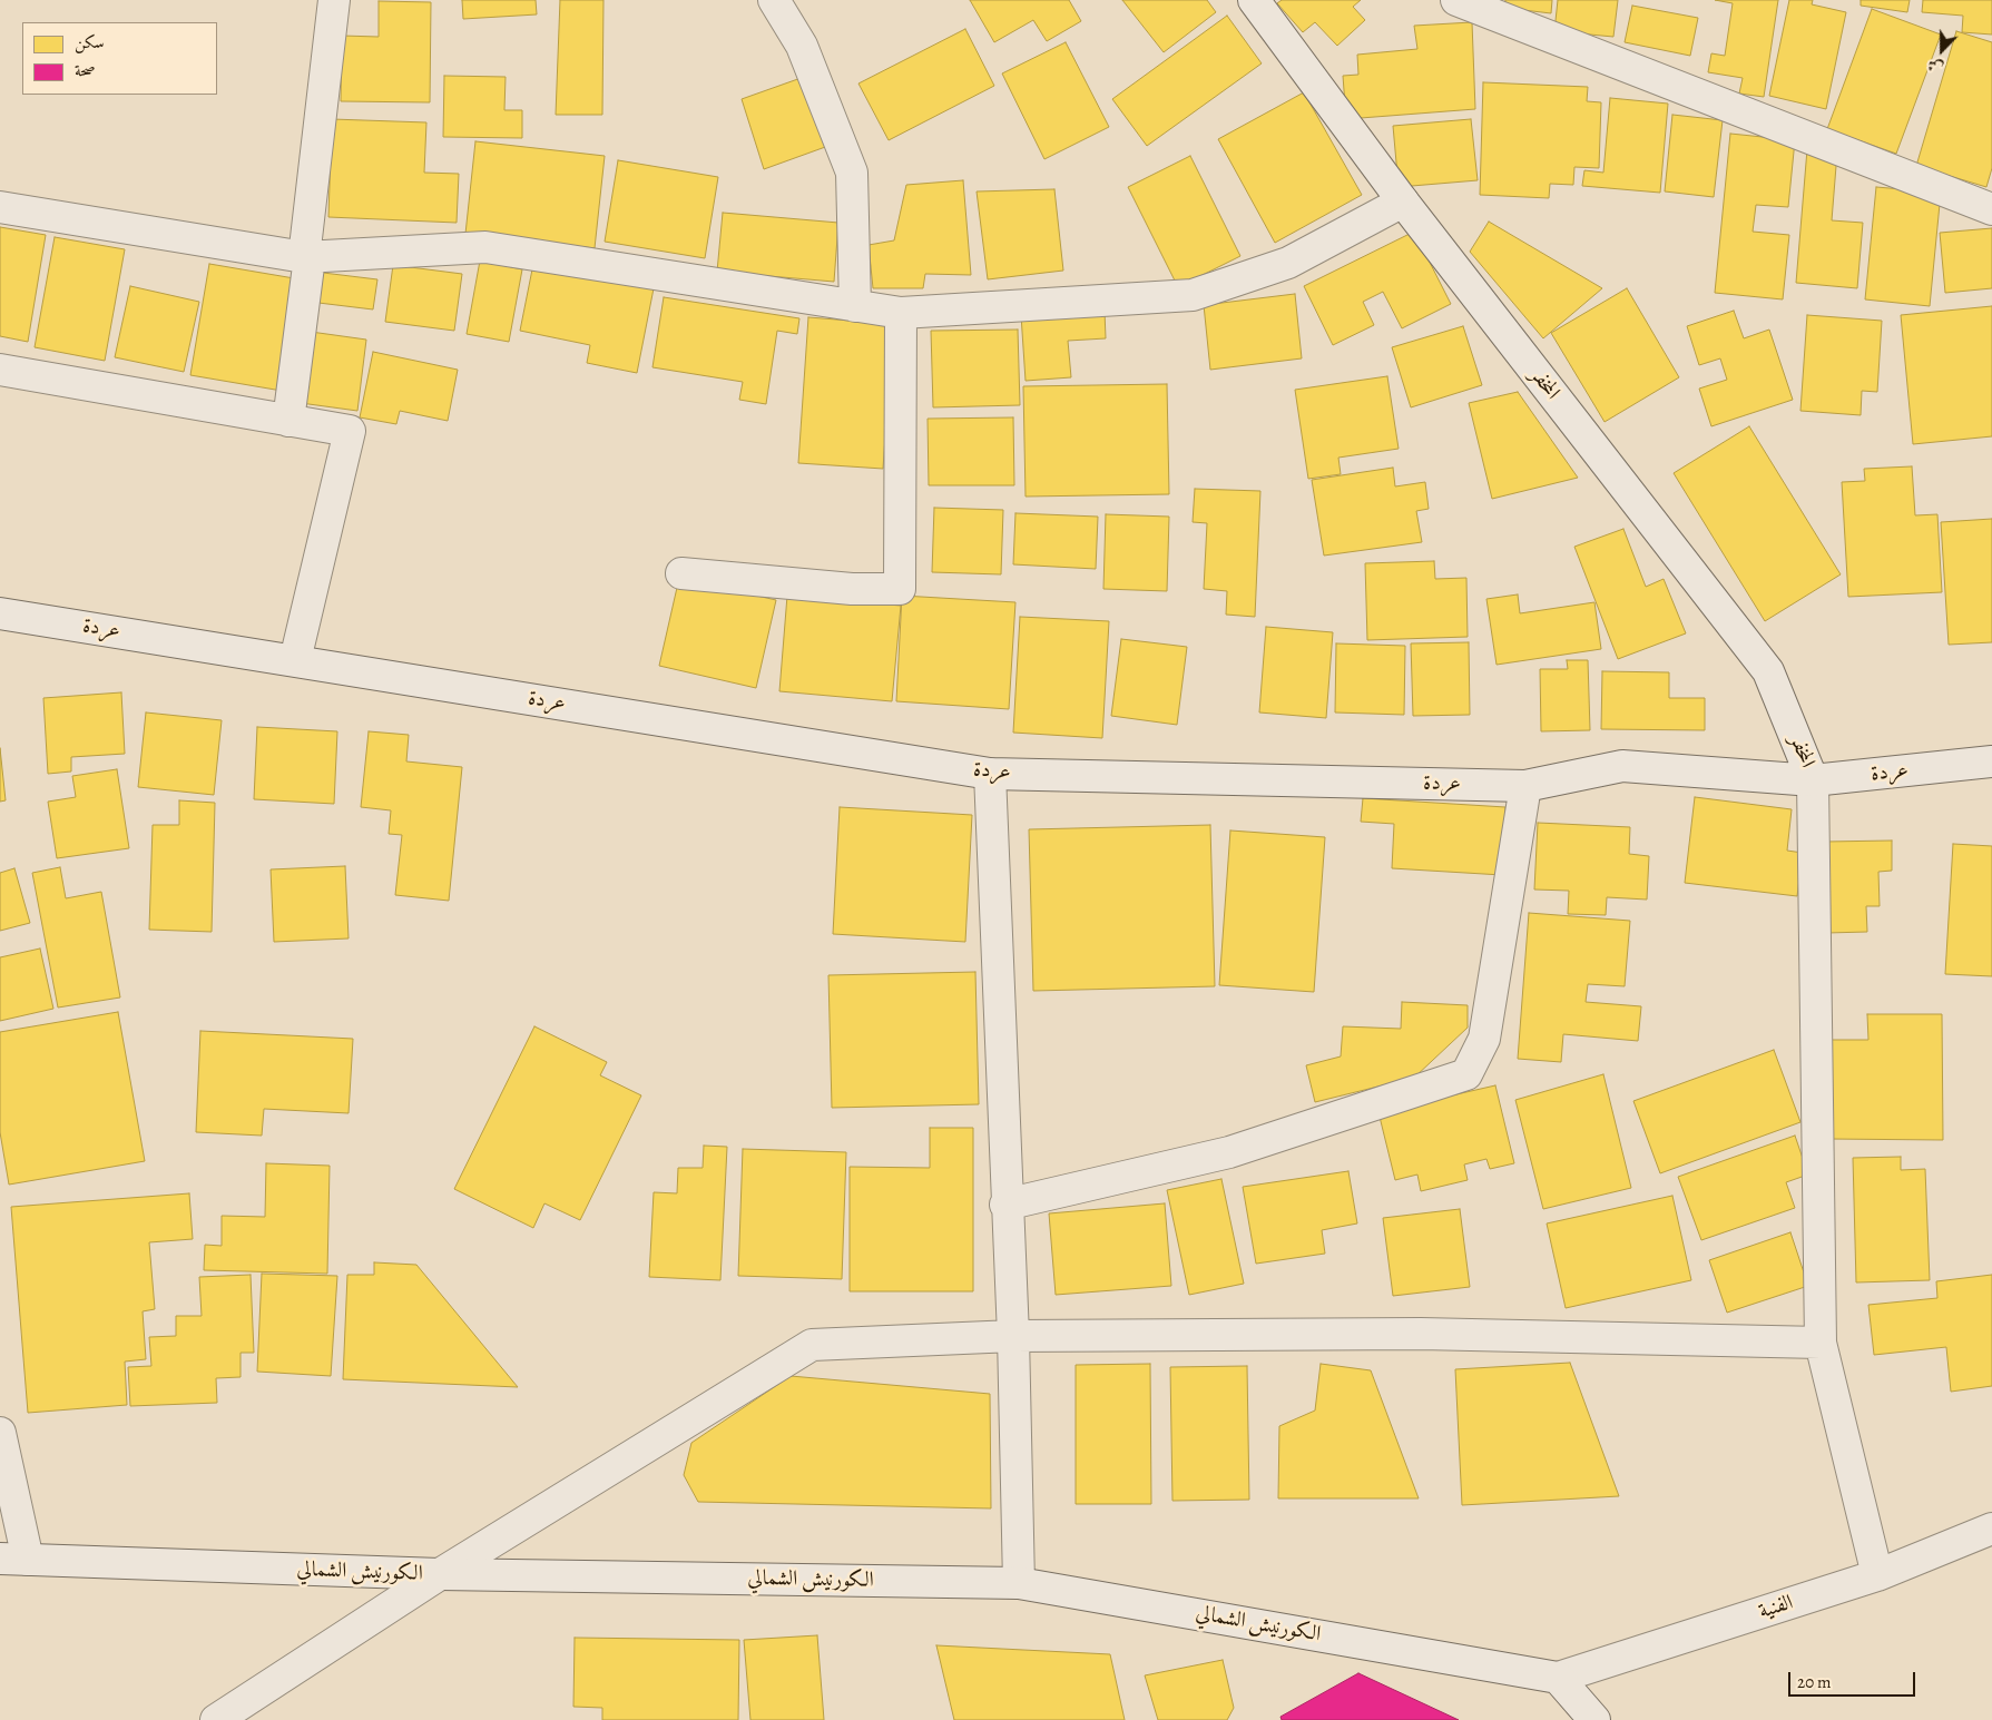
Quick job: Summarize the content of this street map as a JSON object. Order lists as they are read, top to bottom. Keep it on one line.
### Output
{"streets":{"street":["المخفر","عردة","الكورنيش الشمالي","الفنية"]},"crossings":[["المخفر","عردة"],["الكورنيش الشمالي","الفنية"]],"legend":["سكن","صحة"],"scale_bar":"20 m","north":"bottom"}
